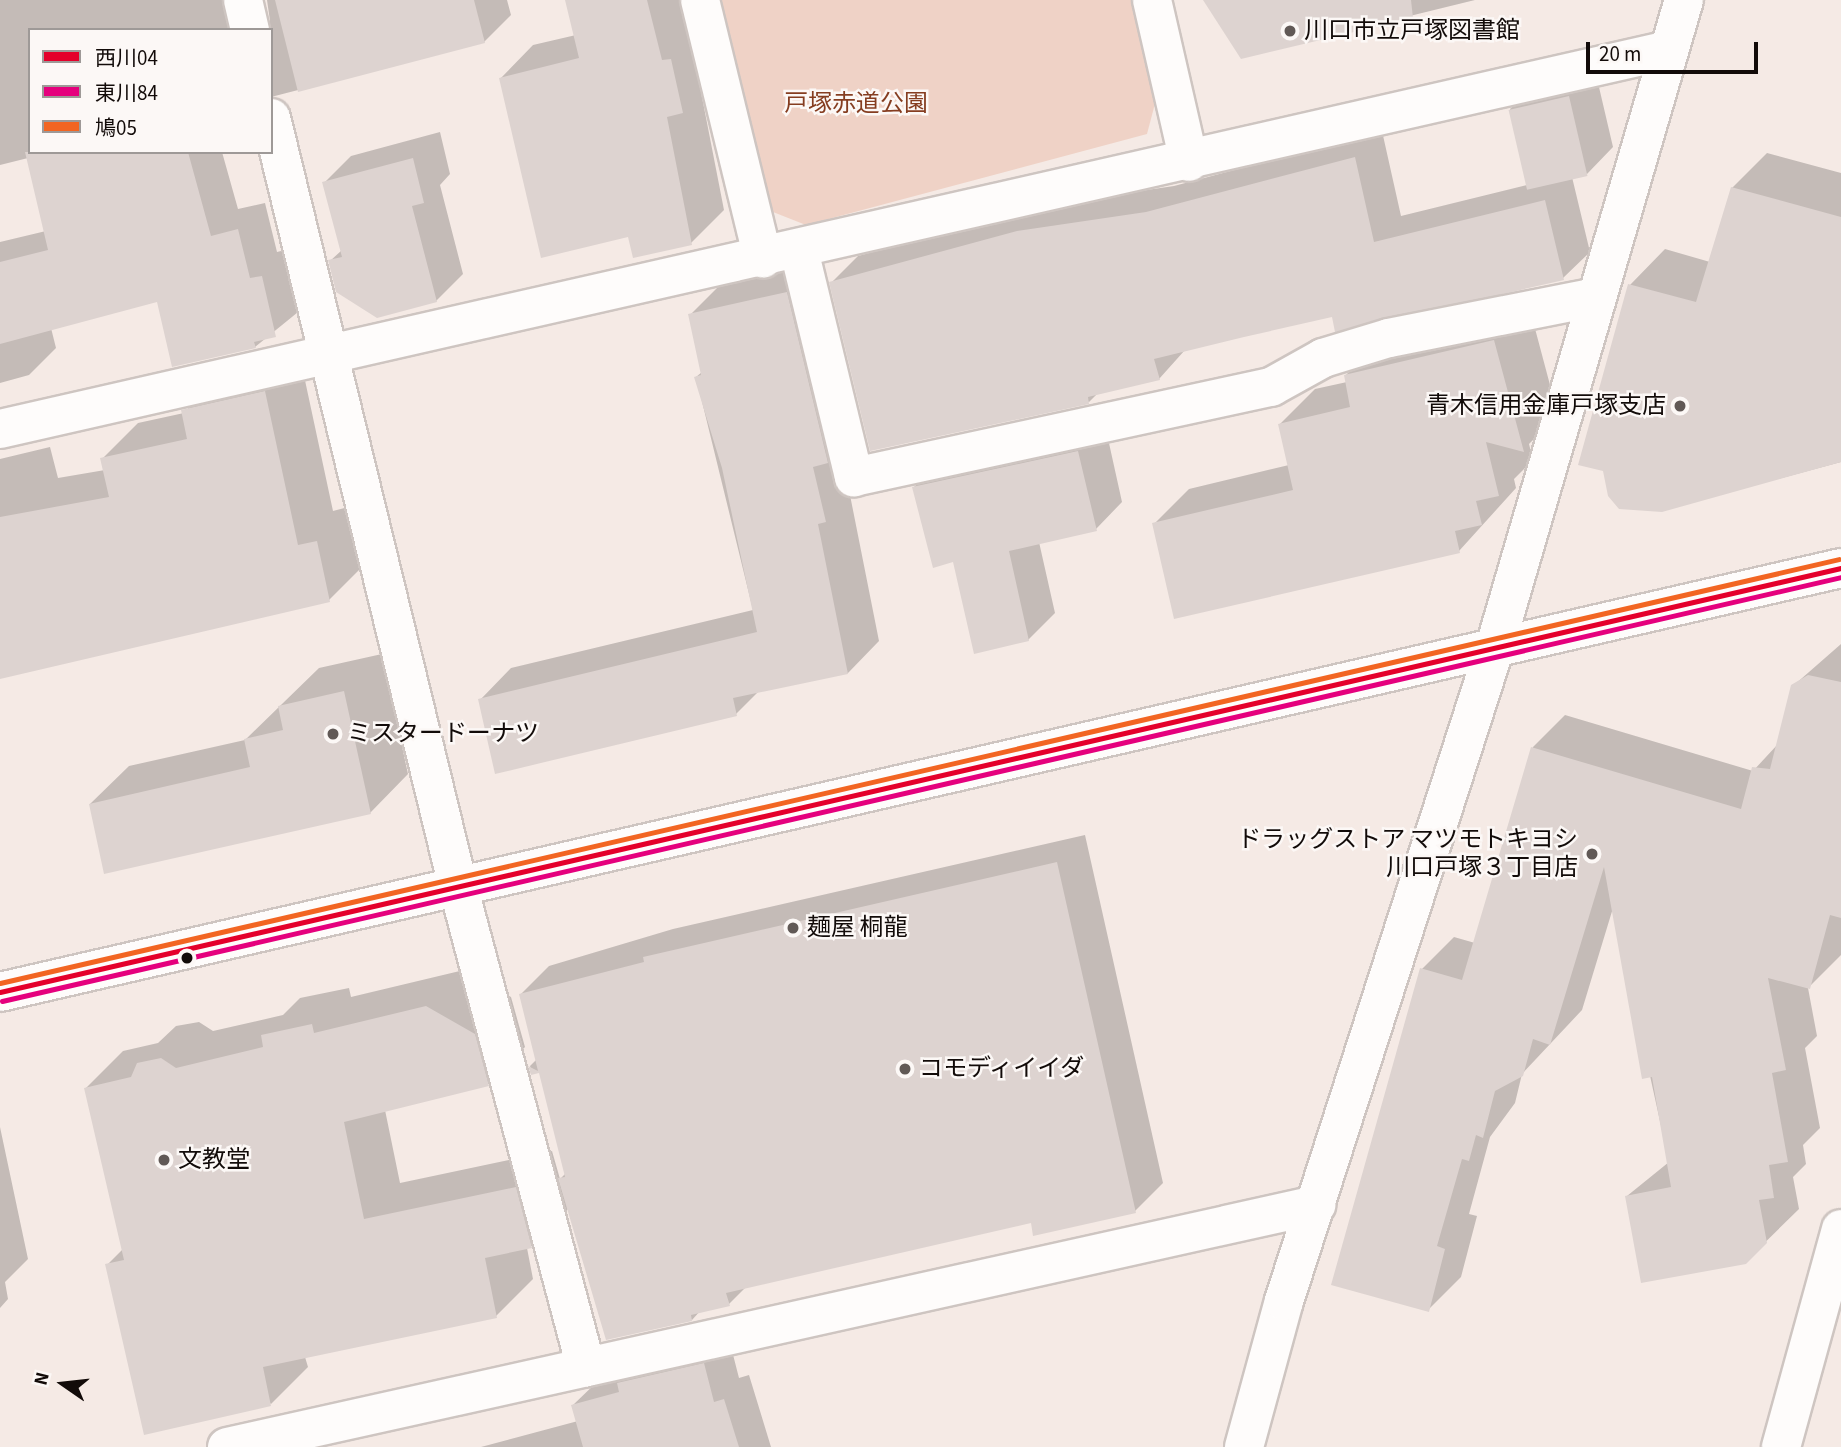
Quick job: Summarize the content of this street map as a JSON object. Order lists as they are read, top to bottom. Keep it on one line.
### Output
{"parks":["戸塚赤道公園"],"places":["川口市立戸塚図書館","青木信用金庫戸塚支店","ミスタードーナツ","ドラッグストア マツモトキヨシ 川口戸塚３丁目店","麺屋 桐龍","コモディイイダ","文教堂"],"lines":["transit line 鳩05","transit line 西川04","transit line 東川84"],"legend":["西川04","東川84","鳩05"],"scale_bar":"20 m","north":"left"}
